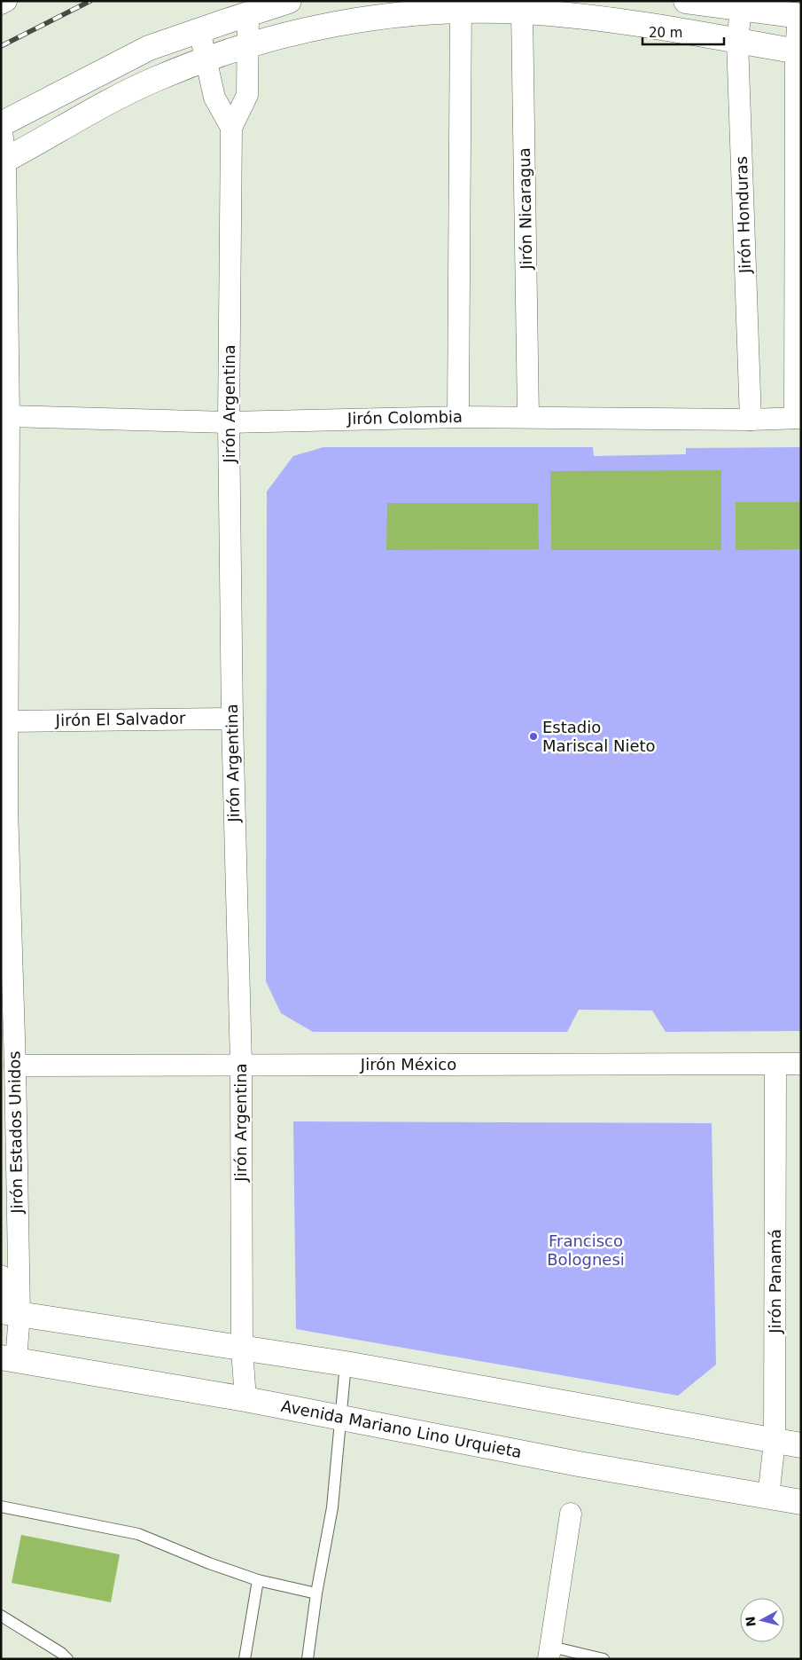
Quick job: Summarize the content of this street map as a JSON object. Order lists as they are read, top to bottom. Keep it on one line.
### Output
{"streets":{"main road":["Avenida Mariano Lino Urquieta"],"street":["Jirón Nicaragua","Jirón Honduras","Jirón Argentina","Jirón Colombia","Jirón El Salvador","Jirón México","Jirón Estados Unidos","Jirón Panamá"]},"crossings":[["Jirón Nicaragua","Jirón Colombia"],["Jirón Honduras","Jirón Colombia"],["Jirón Argentina","Jirón Colombia"],["Jirón Argentina","Jirón El Salvador"],["Jirón Argentina","Jirón México"],["Jirón Argentina","Avenida Mariano Lino Urquieta"],["Jirón Colombia","Jirón Estados Unidos"],["Jirón El Salvador","Jirón Estados Unidos"],["Jirón México","Jirón Estados Unidos"],["Jirón México","Jirón Panamá"],["Jirón Estados Unidos","Avenida Mariano Lino Urquieta"],["Jirón Panamá","Avenida Mariano Lino Urquieta"]],"parks":["Francisco Bolognesi"],"places":["Estadio Mariscal Nieto"],"scale_bar":"20 m","north":"left"}
